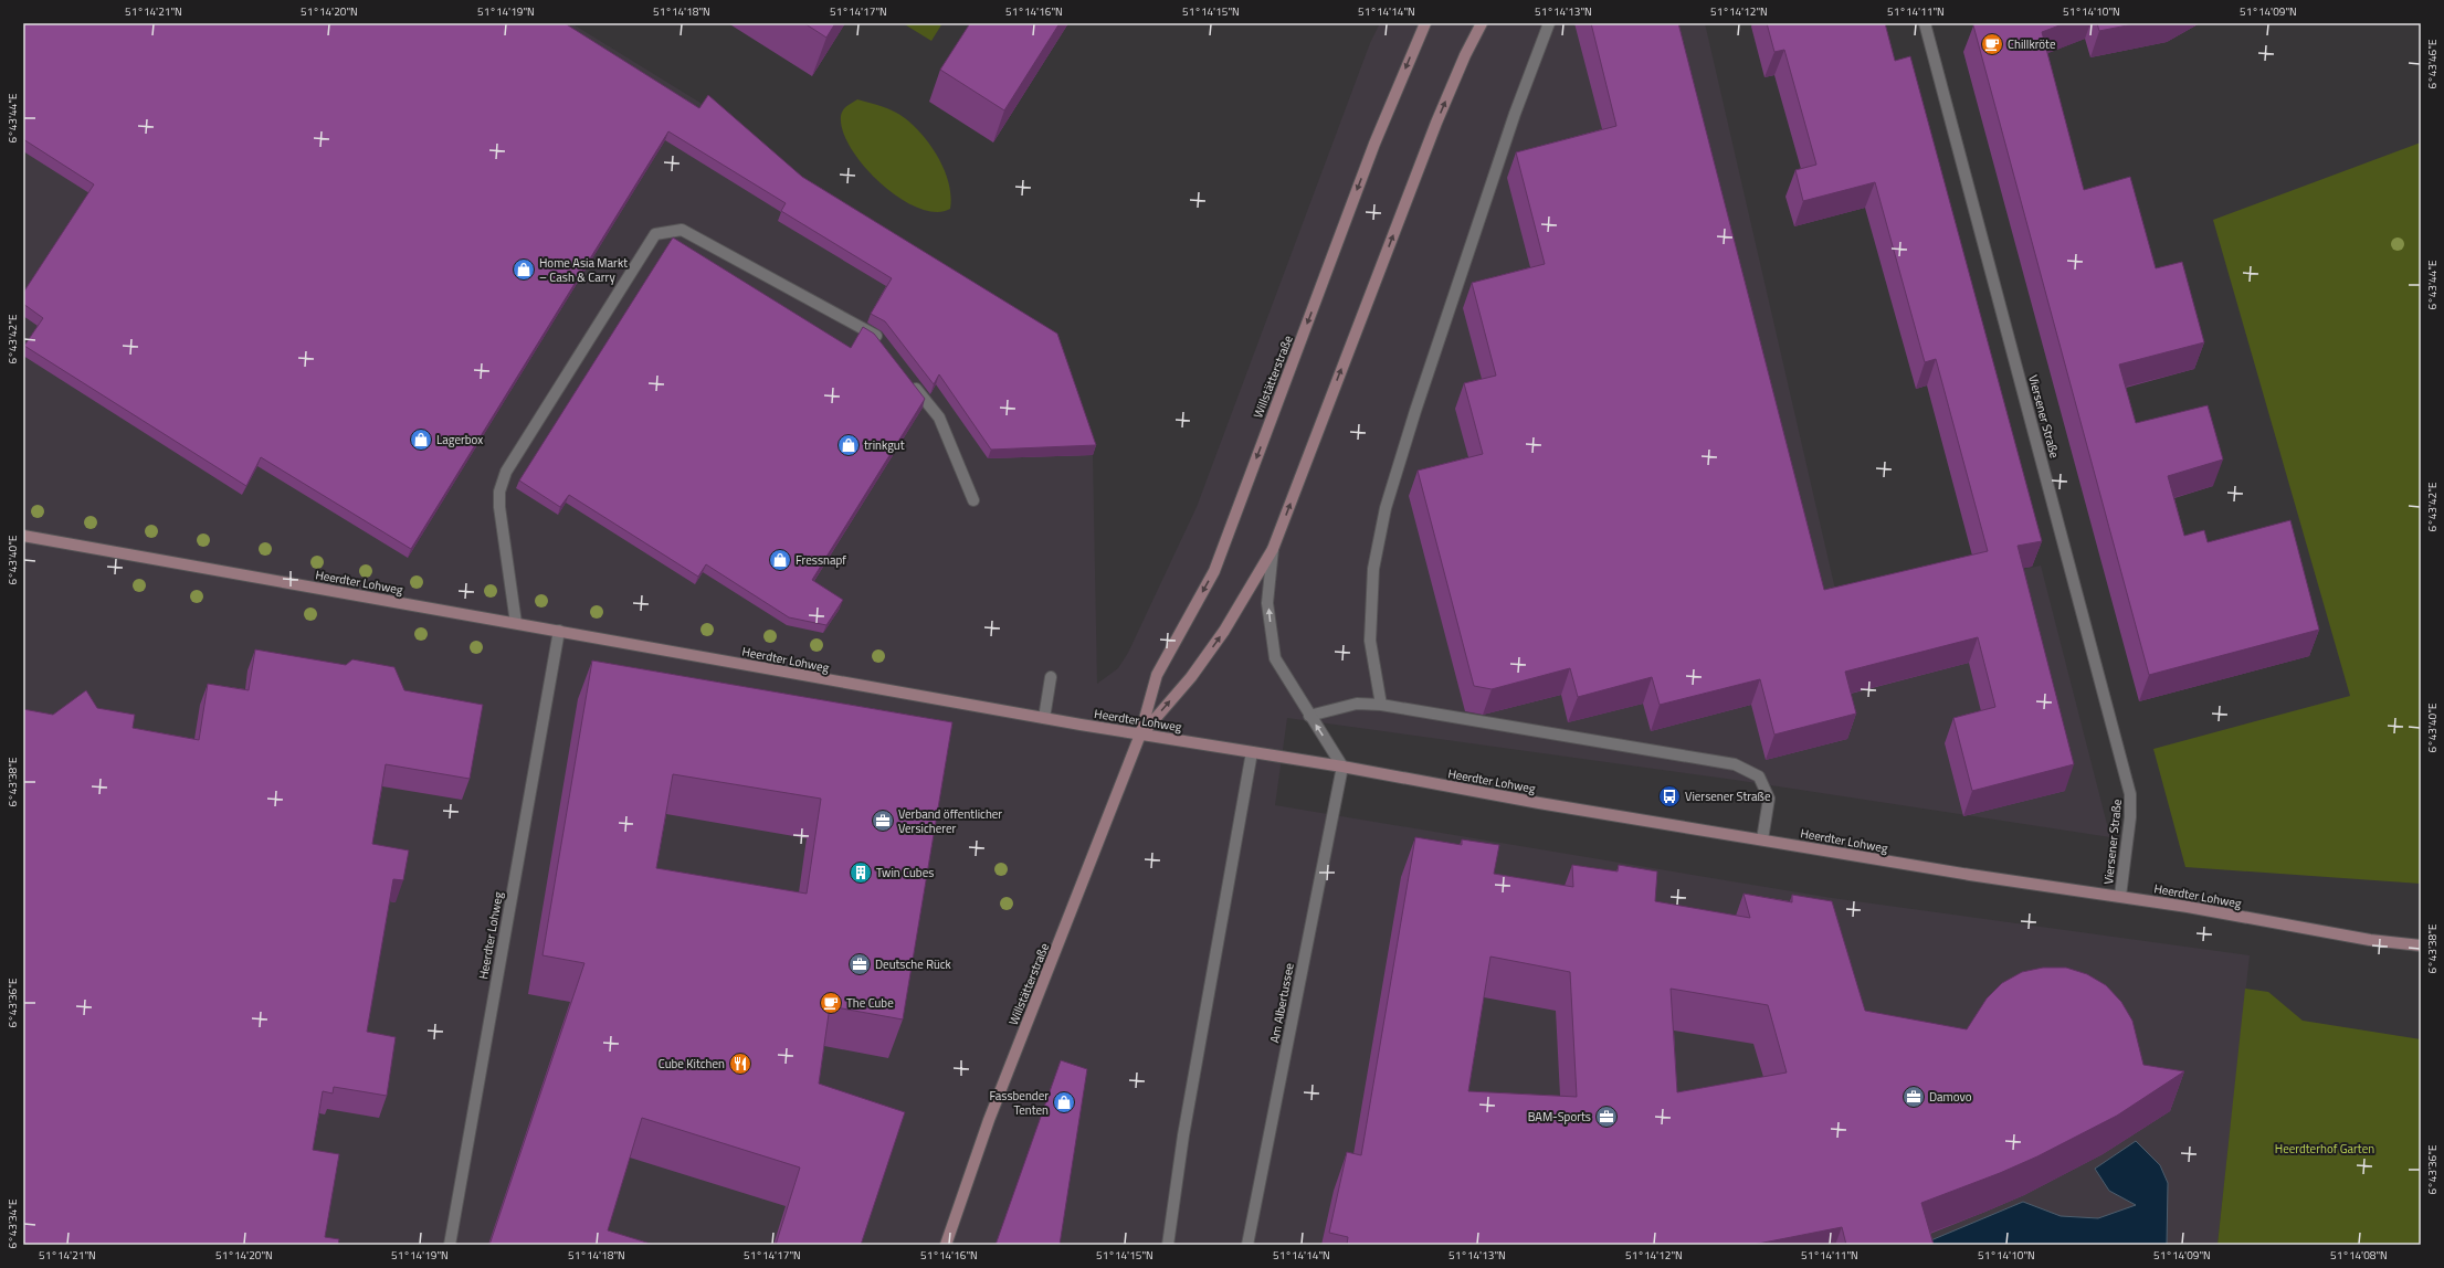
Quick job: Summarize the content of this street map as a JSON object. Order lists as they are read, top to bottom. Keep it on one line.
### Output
{"streets":{"street":["Willstätterstraße","Viersener Straße","Heerdter Lohweg","Am Albertussee"]},"crossings":[["Willstätterstraße","Heerdter Lohweg"],["Willstätterstraße","Am Albertussee"],["Viersener Straße","Heerdter Lohweg"],["Heerdter Lohweg","Am Albertussee"]],"parks":["Heerdterhof Garten"],"places":{"cafe":["Chillkröte","The Cube"],"shop":["Home Asia Markt – Cash & Carry","Lagerbox","trinkgut","Fressnapf","Fassbender Tenten"],"bus stop":["Viersener Straße"],"office":["Verband öffentlicher Versicherer","Deutsche Rück","Damovo","BAM-Sports"],"building":["Twin Cubes"],"restaurant":["Cube Kitchen"]},"coordinates":["51°14'21\"N","51°14'20\"N","51°14'19\"N","51°14'18\"N","51°14'17\"N","51°14'16\"N","51°14'15\"N","51°14'14\"N","51°14'13\"N","51°14'12\"N","51°14'11\"N","51°14'10\"N","51°14'09\"N","6°43'46\"E","6°43'44\"E","6°43'42\"E","6°43'40\"E","6°43'38\"E","6°43'36\"E","6°43'34\"E","51°14'08\"N"]}
